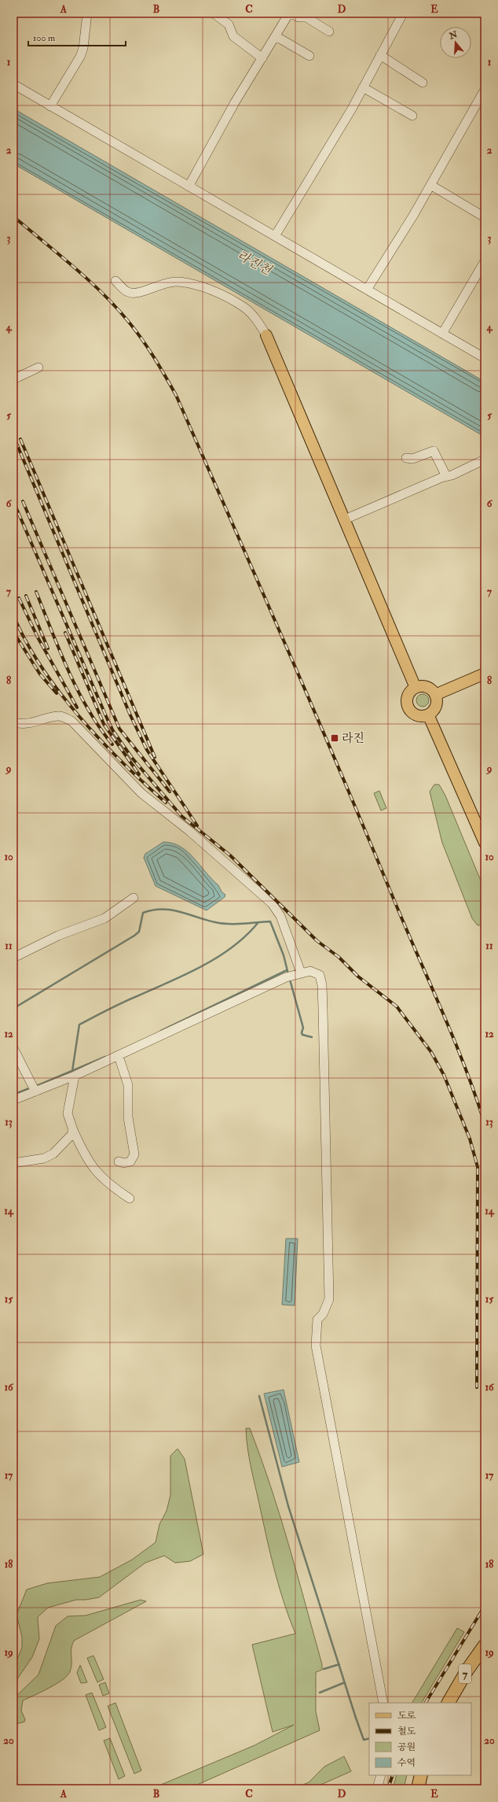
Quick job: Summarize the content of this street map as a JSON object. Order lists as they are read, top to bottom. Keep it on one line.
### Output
{"streets":{"highway":["7"]},"water":["라진천"],"places":{"transit":["라진"]},"legend":["도로","철도","공원","수역"],"scale_bar":"100 m","north":"top","grid":{"columns":["A","B","C","D","E"],"rows":["1","2","3","4","5","6","7","8","9","10","11","12","13","14","15","16","17","18","19","20"]}}
